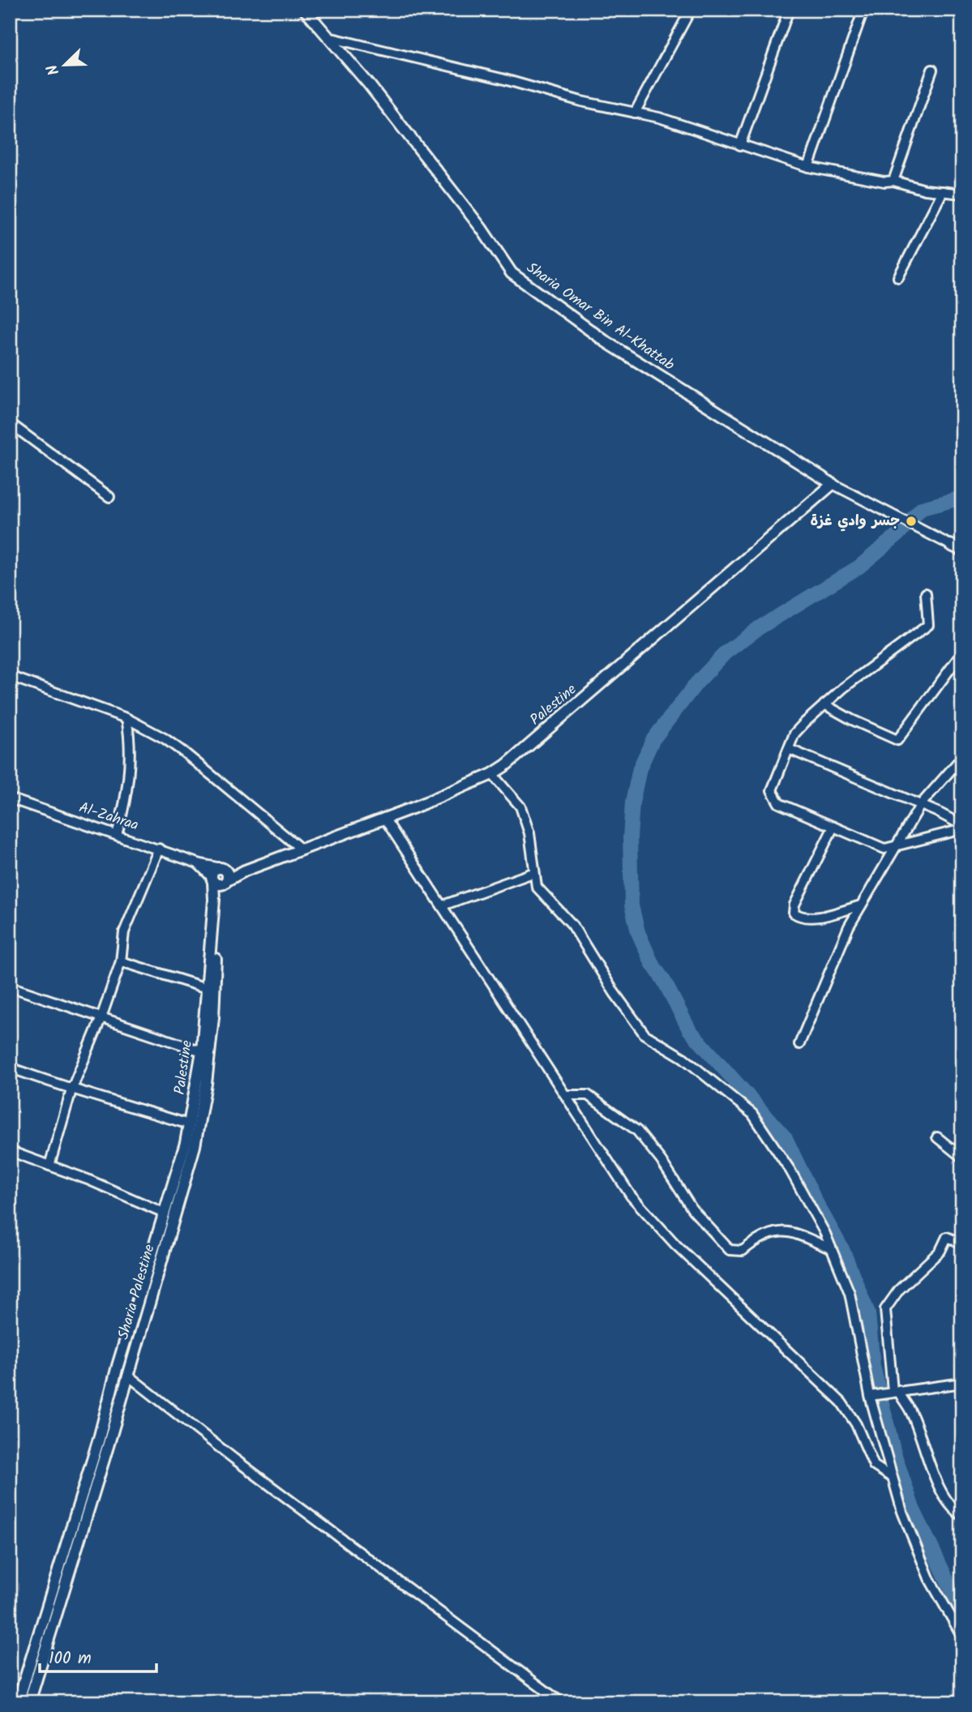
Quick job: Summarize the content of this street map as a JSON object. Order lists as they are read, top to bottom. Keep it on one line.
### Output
{"streets":{"street":["Sharia Omar Bin Al-Khattab","Palestine","Al-Zahraa","Sharia Palestine"]},"crossings":[["Sharia Omar Bin Al-Khattab","Palestine"],["Palestine","Al-Zahraa"],["Palestine","Sharia Palestine"],["Al-Zahraa","Sharia Palestine"]],"places":["جسر وادي غزة"],"scale_bar":"100 m","north":"bottom left"}
